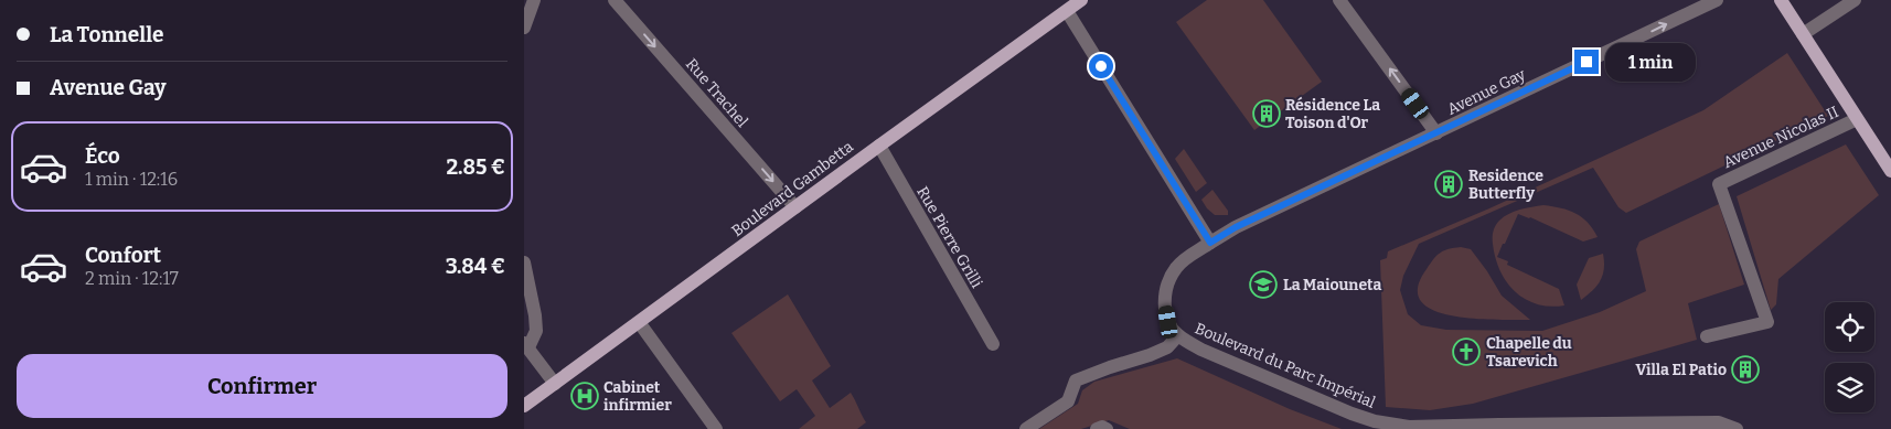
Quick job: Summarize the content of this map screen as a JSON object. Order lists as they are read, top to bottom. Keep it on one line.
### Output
{"streets":{"main road":["Boulevard Gambetta"],"street":["Avenue Gay","Rue Trachel","Avenue Nicolas II","Rue Pierre Grilli","Boulevard du Parc Impérial"]},"crossings":[["Avenue Gay","Boulevard du Parc Impérial"],["Rue Trachel","Boulevard Gambetta"],["Boulevard Gambetta","Rue Pierre Grilli"]],"one_way":["Avenue Gay","Rue Trachel"],"places":{"building":["Résidence La Toison d'Or","Residence Butterfly","Villa El Patio"],"school or university":["La Maiouneta"],"church":["Chapelle du Tsarevich"],"hospital":["Cabinet infirmier"]},"page":{"banner":["La Tonnelle","Avenue Gay"],"bubble":"1 min","list":[{"name":"Éco","note":"1 min · 12:16","value":"2.85 €"},{"name":"Confort","note":"2 min · 12:17","value":"3.84 €"}],"buttons":"Confirmer"}}
